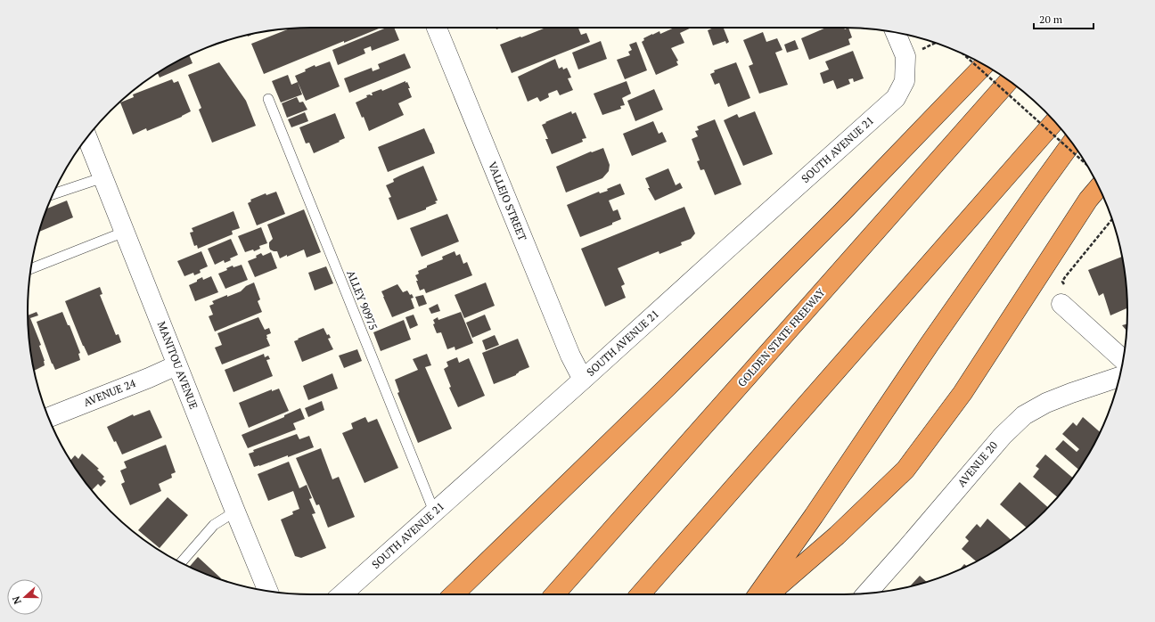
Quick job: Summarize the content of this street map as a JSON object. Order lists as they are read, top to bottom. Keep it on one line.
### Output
{"streets":{"highway":["GOLDEN STATE FREEWAY"],"street":["SOUTH AVENUE 21","VALLEJO STREET","MANITOU AVENUE","AVENUE 24","AVENUE 20"],"lane":["ALLEY 90975"]},"crossings":[["SOUTH AVENUE 21","VALLEJO STREET"],["SOUTH AVENUE 21","ALLEY 90975"],["MANITOU AVENUE","AVENUE 24"]],"scale_bar":"20 m","north":"left"}
